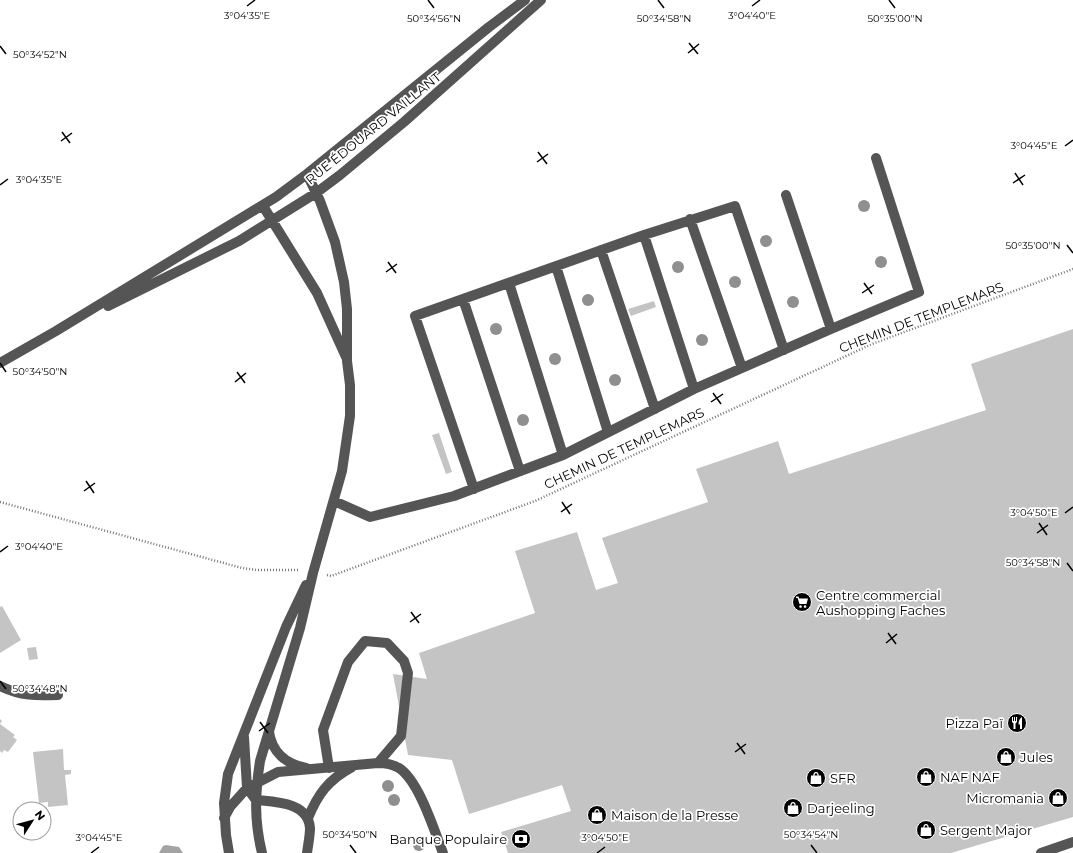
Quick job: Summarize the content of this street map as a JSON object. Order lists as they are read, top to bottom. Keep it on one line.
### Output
{"streets":{"street":["RUE ÉDOUARD VAILLANT"],"path":["CHEMIN DE TEMPLEMARS"]},"places":{"supermarket":["Centre commercial Aushopping Faches"],"restaurant":["Pizza Paï"],"shop":["Jules","NAF NAF","SFR","Micromania","Darjeeling","Maison de la Presse","Sergent Major"],"bank":["Banque Populaire"]},"north":"top right","coordinates":["3°04'35\"E","3°04'40\"E","50°34'58\"N","50°35'00\"N","50°34'56\"N","50°34'52\"N","3°04'45\"E","50°34'50\"N","3°04'50\"E","50°34'48\"N","50°34'54\"N"]}
